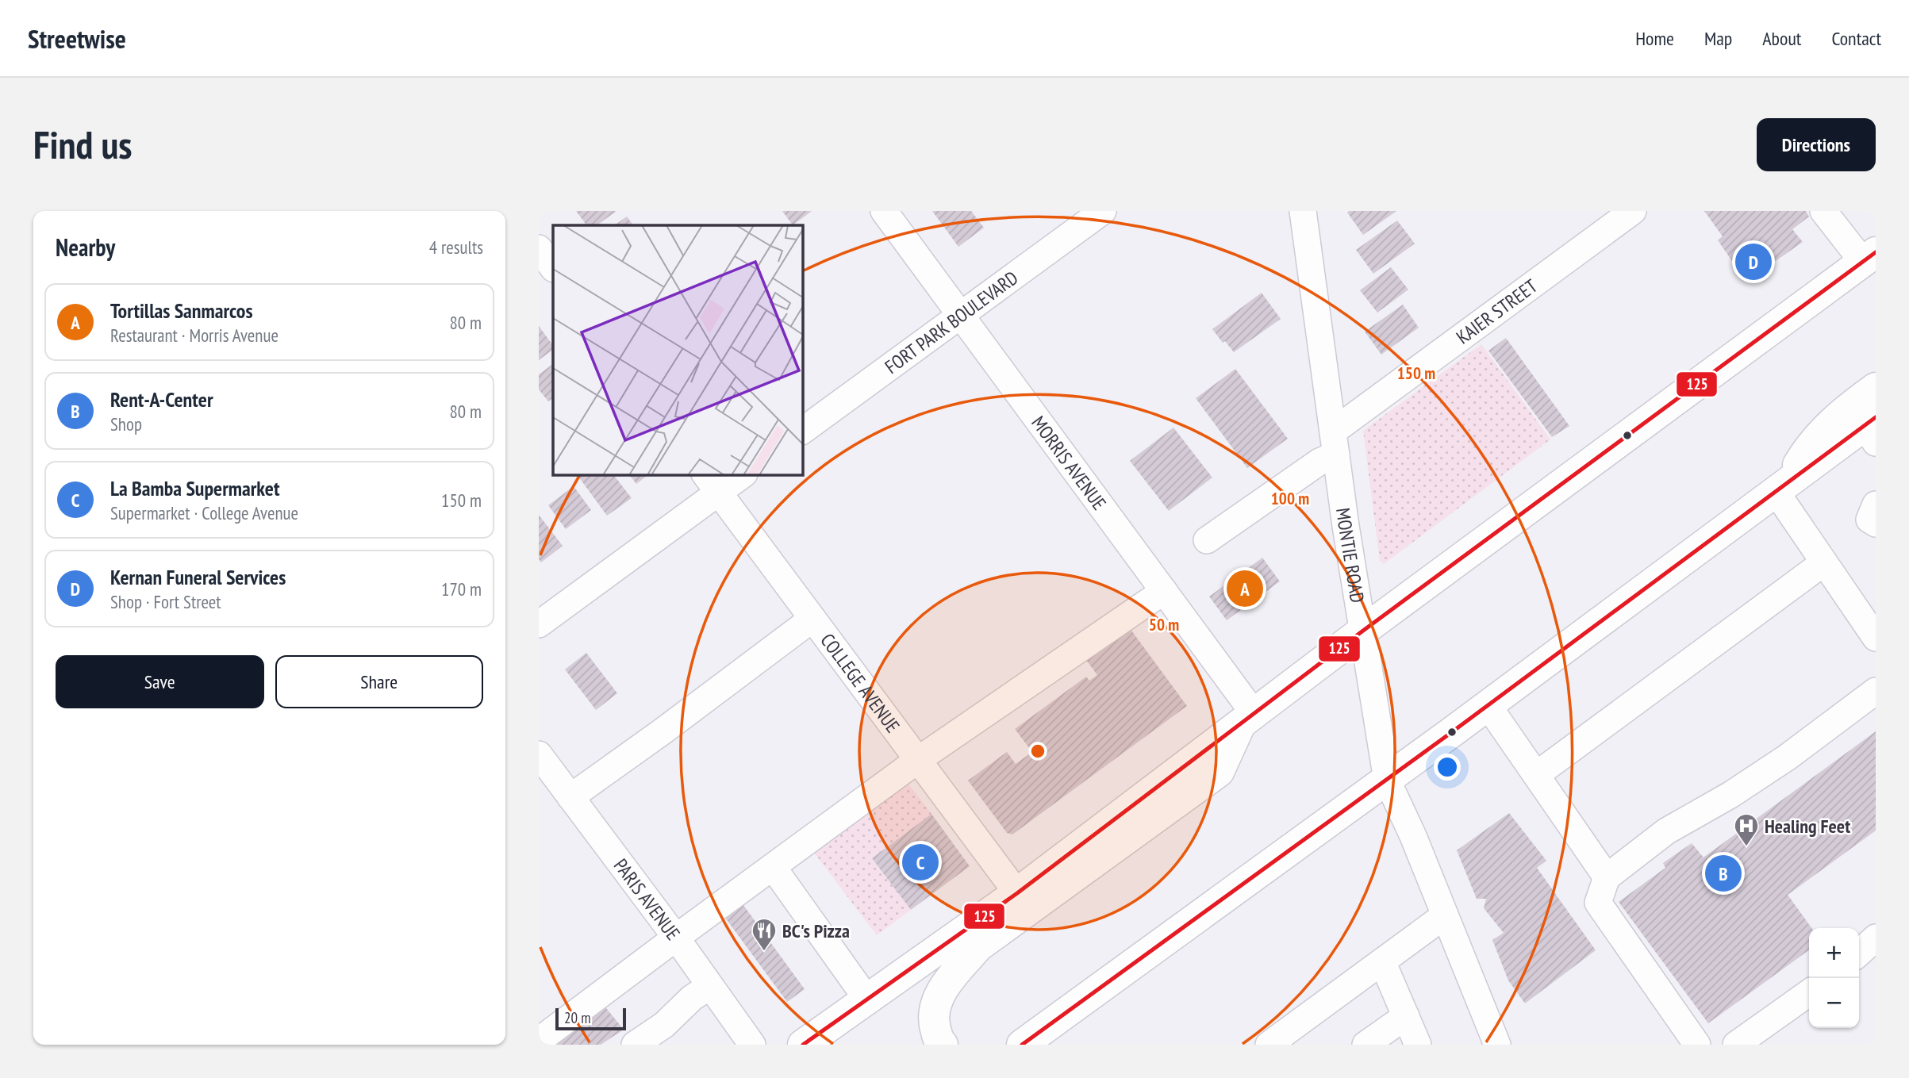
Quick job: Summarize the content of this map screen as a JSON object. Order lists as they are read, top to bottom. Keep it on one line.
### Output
{"streets":{"street":["KAIER STREET","FORT PARK BOULEVARD","MORRIS AVENUE","MONTIE ROAD","COLLEGE AVENUE","PARIS AVENUE"]},"crossings":[["KAIER STREET","MONTIE ROAD"],["FORT PARK BOULEVARD","MORRIS AVENUE"]],"places":{"hospital":["Healing Feet"],"restaurant":["BC's Pizza"]},"lines":["transit line 125"],"scale_bar":"20 m","page":{"header":"Streetwise","nav":["Home","Map","About","Contact"],"buttons":["Directions",["Save","Share"]],"title":"Find us","heading":["Nearby","4 results"],"pins":["D","A","C","B"],"list":[{"mark":"A","name":"Tortillas Sanmarcos","note":"Restaurant · Morris Avenue","value":"80 m"},{"mark":"B","name":"Rent-A-Center","note":"Shop","value":"80 m"},{"mark":"C","name":"La Bamba Supermarket","note":"Supermarket · College Avenue","value":"150 m"},{"mark":"D","name":"Kernan Funeral Services","note":"Shop · Fort Street","value":"170 m"}],"map_buttons":["+","−"],"scale":"20 m"},"rings":["150 m","100 m","50 m"]}
